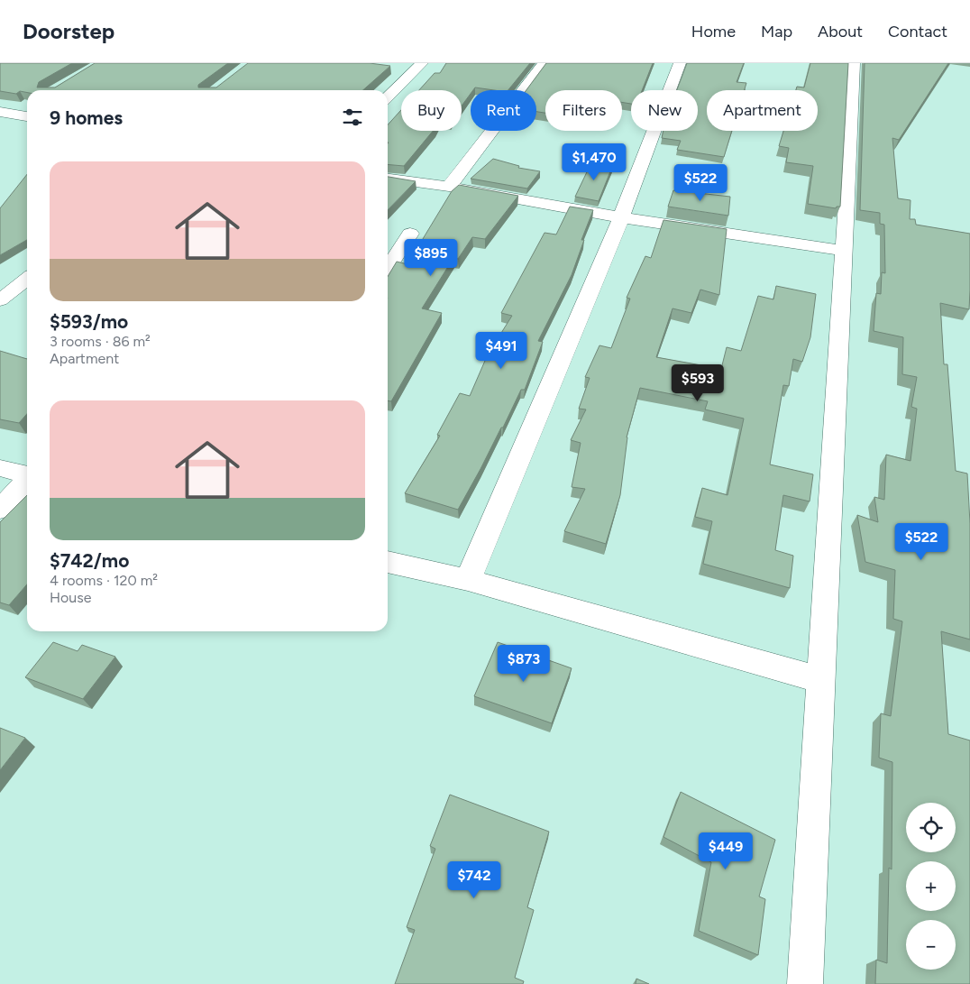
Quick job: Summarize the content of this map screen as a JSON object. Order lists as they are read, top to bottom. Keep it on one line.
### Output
{"page":{"header":"Doorstep","nav":["Home","Map","About","Contact"],"chip":["Buy","Rent","Filters","New","Apartment"],"heading":"9 homes","price":["$1,470","$522","$895","$491","$593","$522","$873","$449","$742"],"list":[{"name":"$593/mo","note":"3 rooms · 86 m² · Apartment"},{"name":"$742/mo","note":"4 rooms · 120 m² · House"}],"map_buttons":["+","−"]}}
